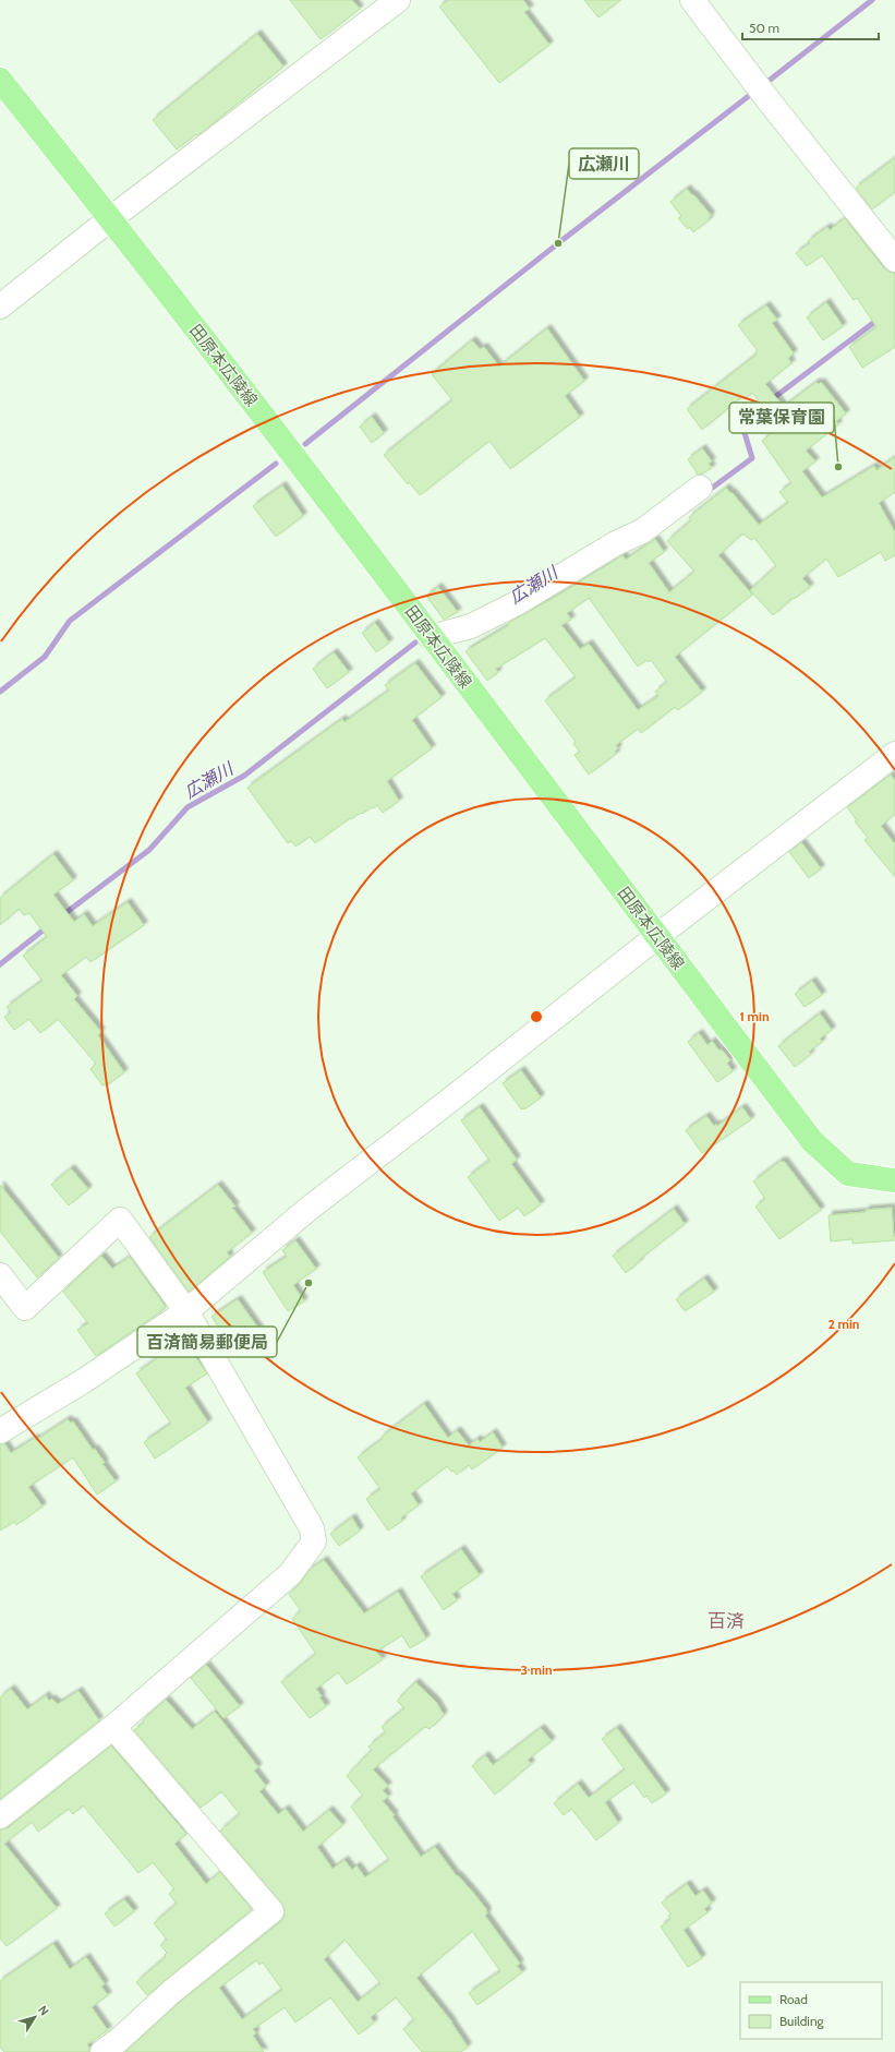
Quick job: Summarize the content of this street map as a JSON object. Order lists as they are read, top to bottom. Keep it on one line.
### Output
{"streets":{"main road":["田原本広陵線"]},"districts":["百済"],"water":["広瀬川"],"places":["広瀬川","常葉保育園","百済簡易郵便局"],"legend":["Road","Building"],"scale_bar":"50 m","north":"top right","rings":["1 min","2 min","3 min"]}
